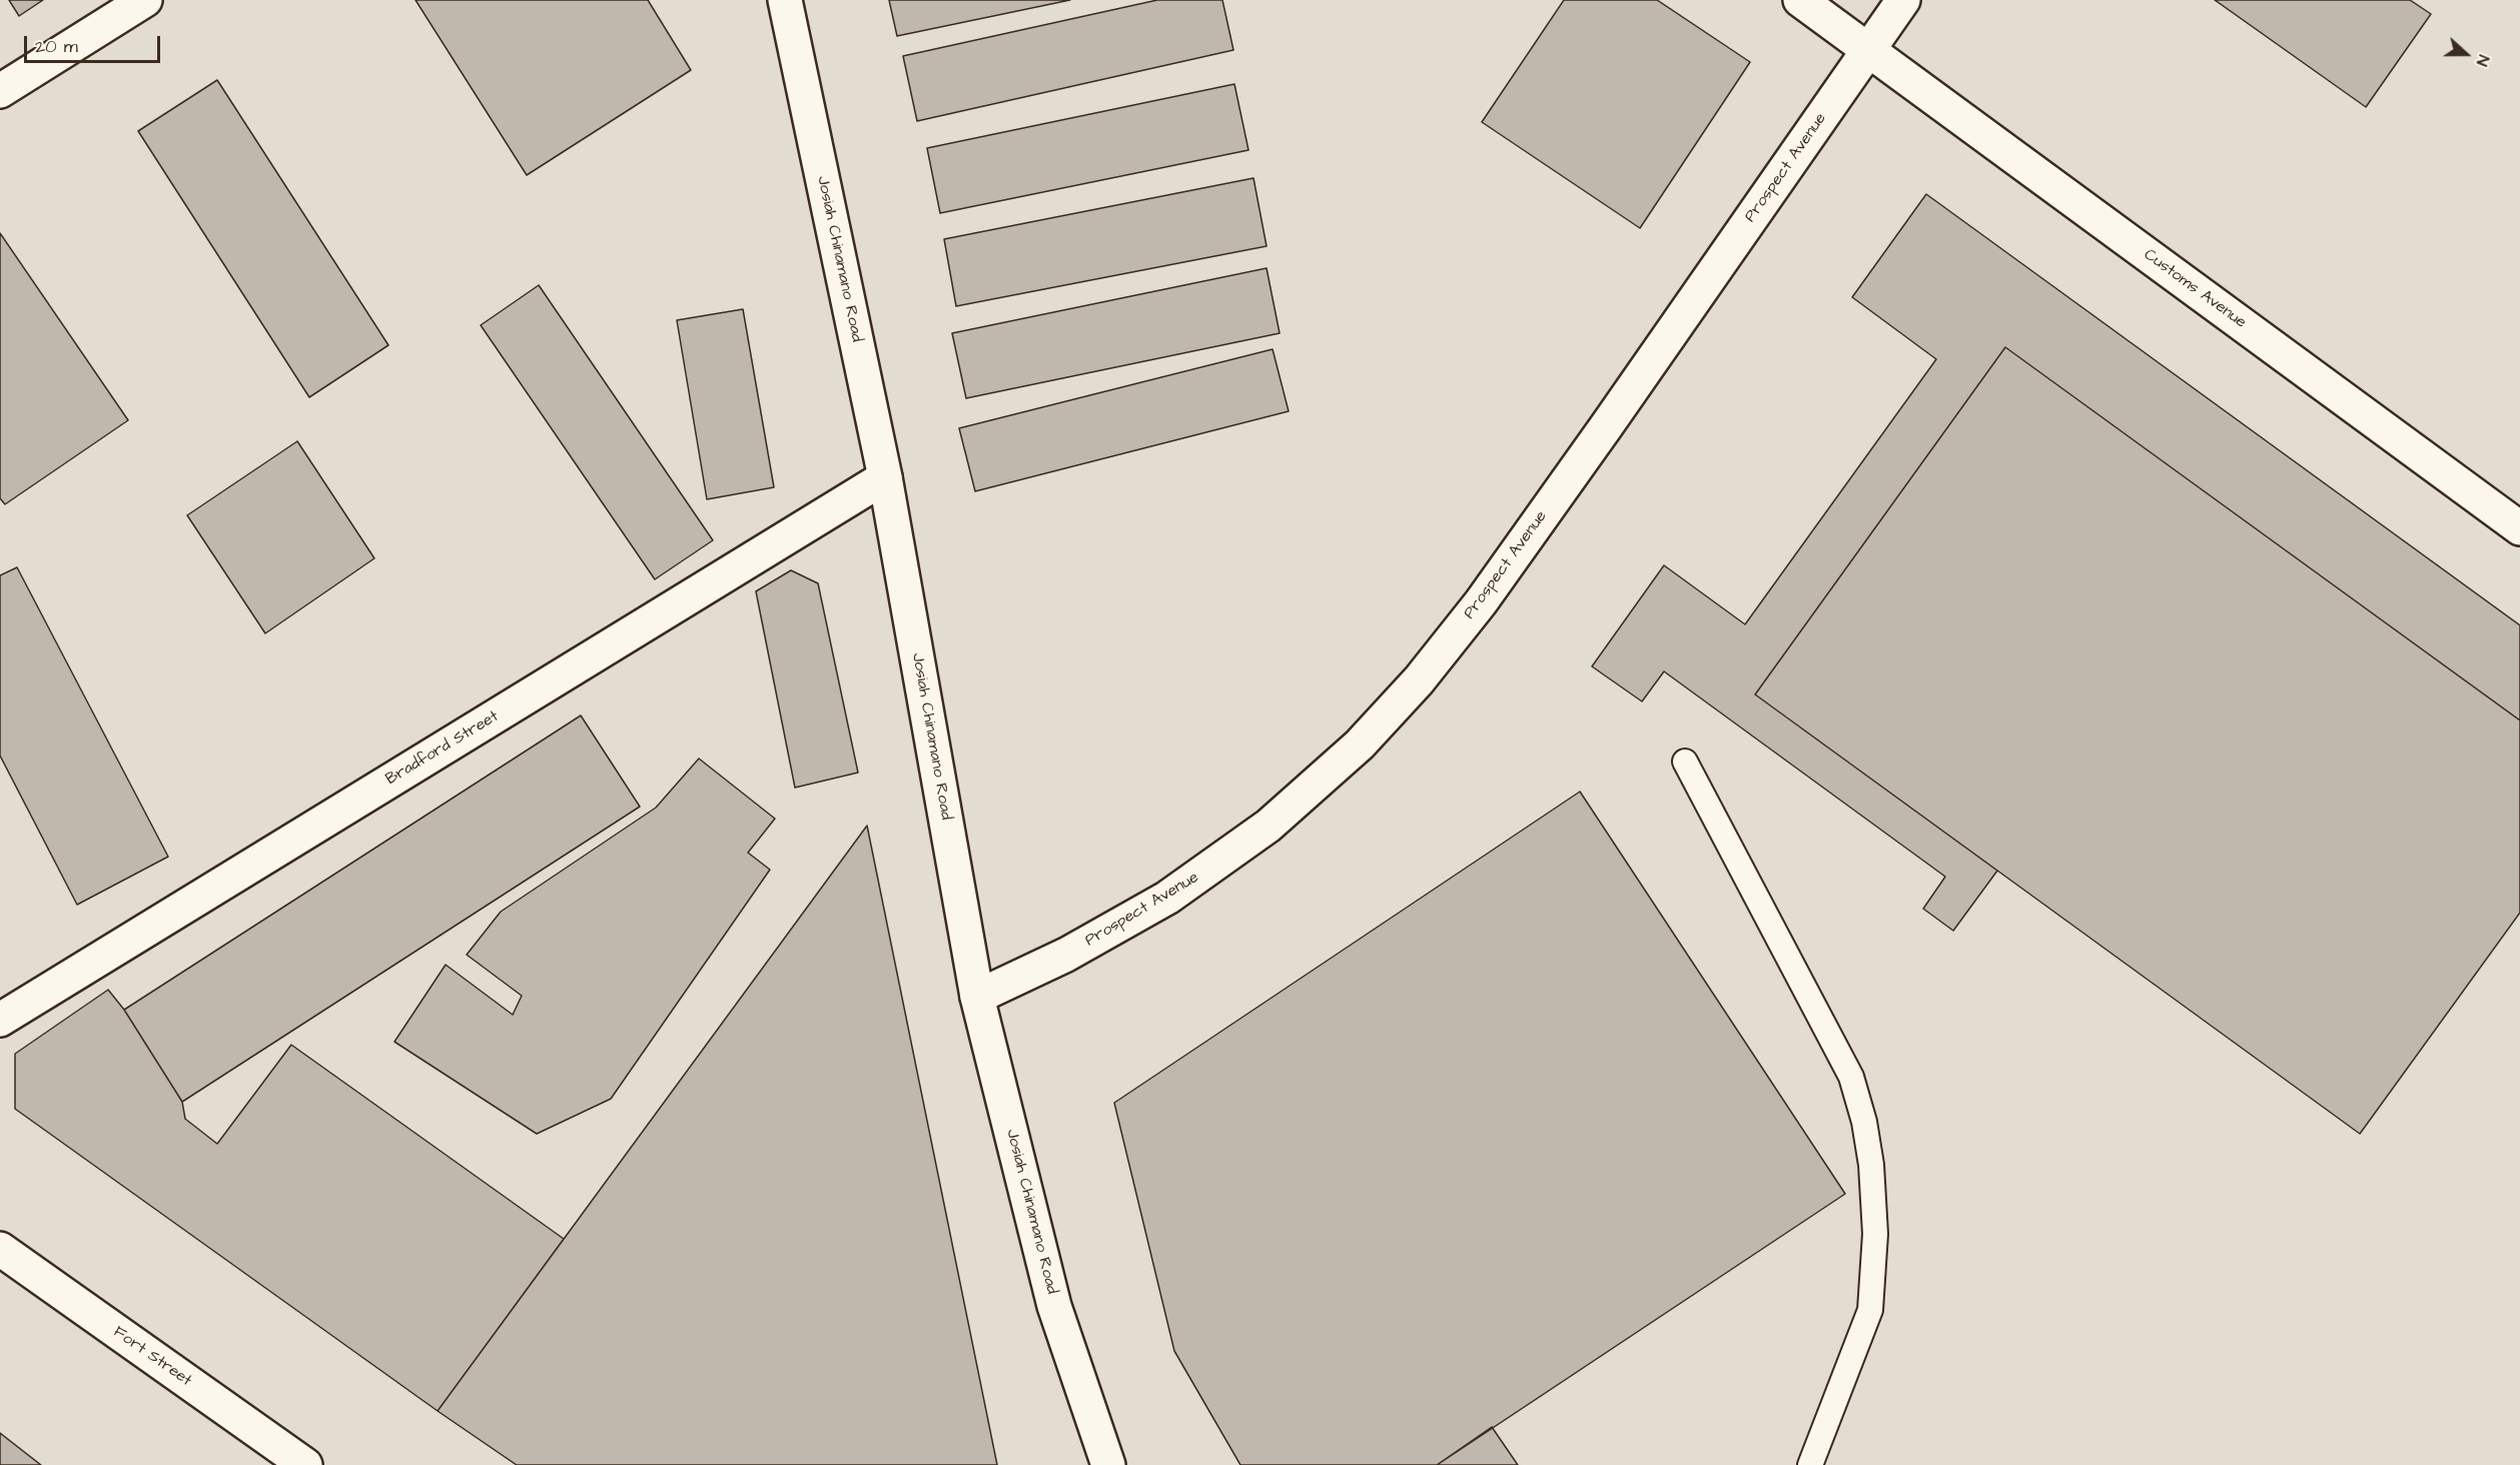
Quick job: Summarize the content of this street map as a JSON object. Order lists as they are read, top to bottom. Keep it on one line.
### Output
{"streets":{"street":["Prospect Avenue","Josiah Chinamano Road","Customs Avenue","Bradford Street","Fort Street"]},"crossings":[["Prospect Avenue","Josiah Chinamano Road"],["Prospect Avenue","Customs Avenue"],["Josiah Chinamano Road","Bradford Street"]],"scale_bar":"20 m","north":"right"}
